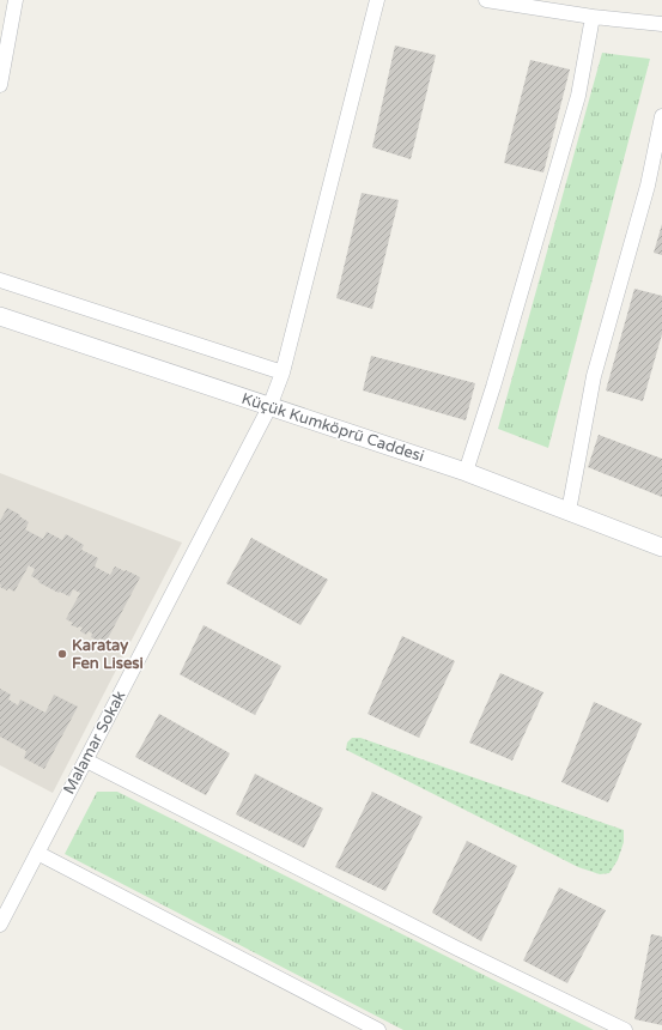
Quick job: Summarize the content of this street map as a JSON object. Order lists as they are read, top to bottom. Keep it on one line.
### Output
{"streets":{"street":["Küçük Kumköprü Caddesi","Malamar Sokak"]},"crossings":[["Küçük Kumköprü Caddesi","Malamar Sokak"]],"places":["Karatay Fen Lisesi"]}
